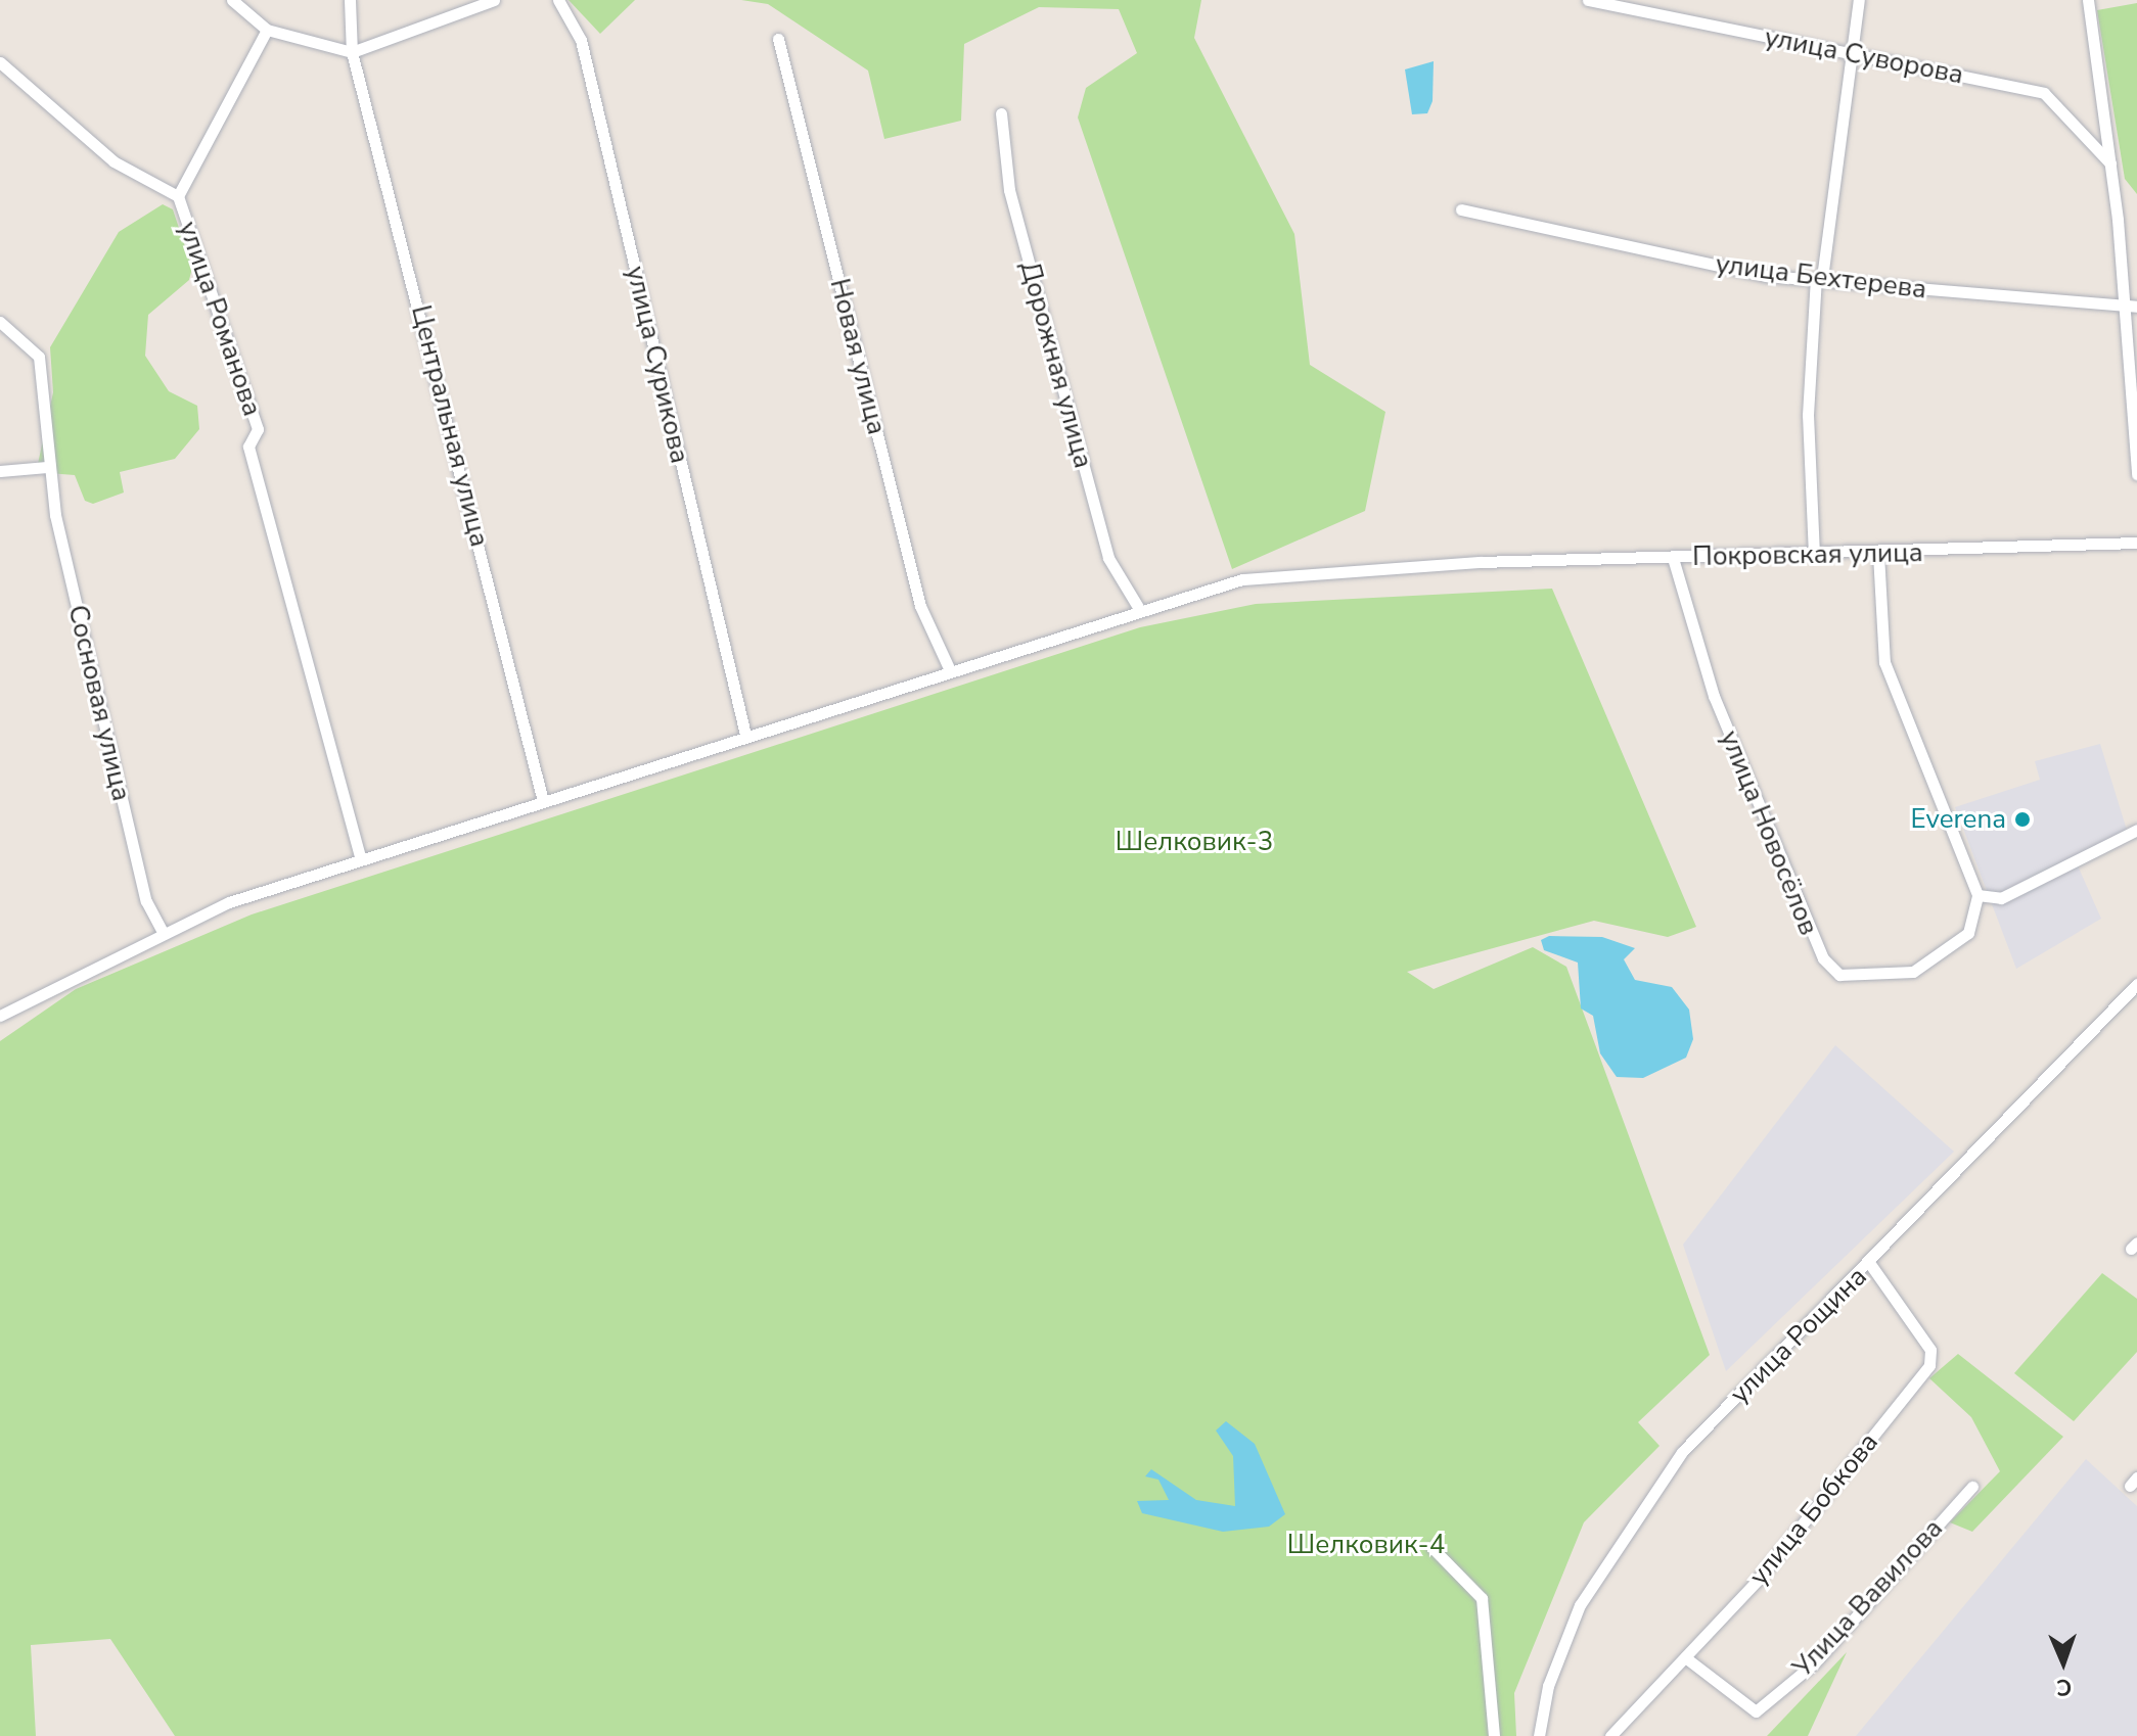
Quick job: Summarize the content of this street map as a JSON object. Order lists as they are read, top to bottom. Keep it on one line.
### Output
{"streets":{"street":["улица Суворова","улица Бехтерева","улица Романова","Новая улица","улица Сурикова","Дорожная улица","Центральная улица","Покровская улица","Сосновая улица","улица Новосёлов","улица Рощина","улица Бобкова","Улица Вавилова"]},"crossings":[["улица Романова","Покровская улица"],["Новая улица","Покровская улица"],["улица Сурикова","Покровская улица"],["Дорожная улица","Покровская улица"],["Центральная улица","Покровская улица"],["Покровская улица","Сосновая улица"],["Покровская улица","улица Новосёлов"],["улица Рощина","улица Бобкова"],["улица Бобкова","Улица Вавилова"]],"parks":["Шелковик-3","Шелковик-4"],"places":["Everena"],"north":"bottom"}
